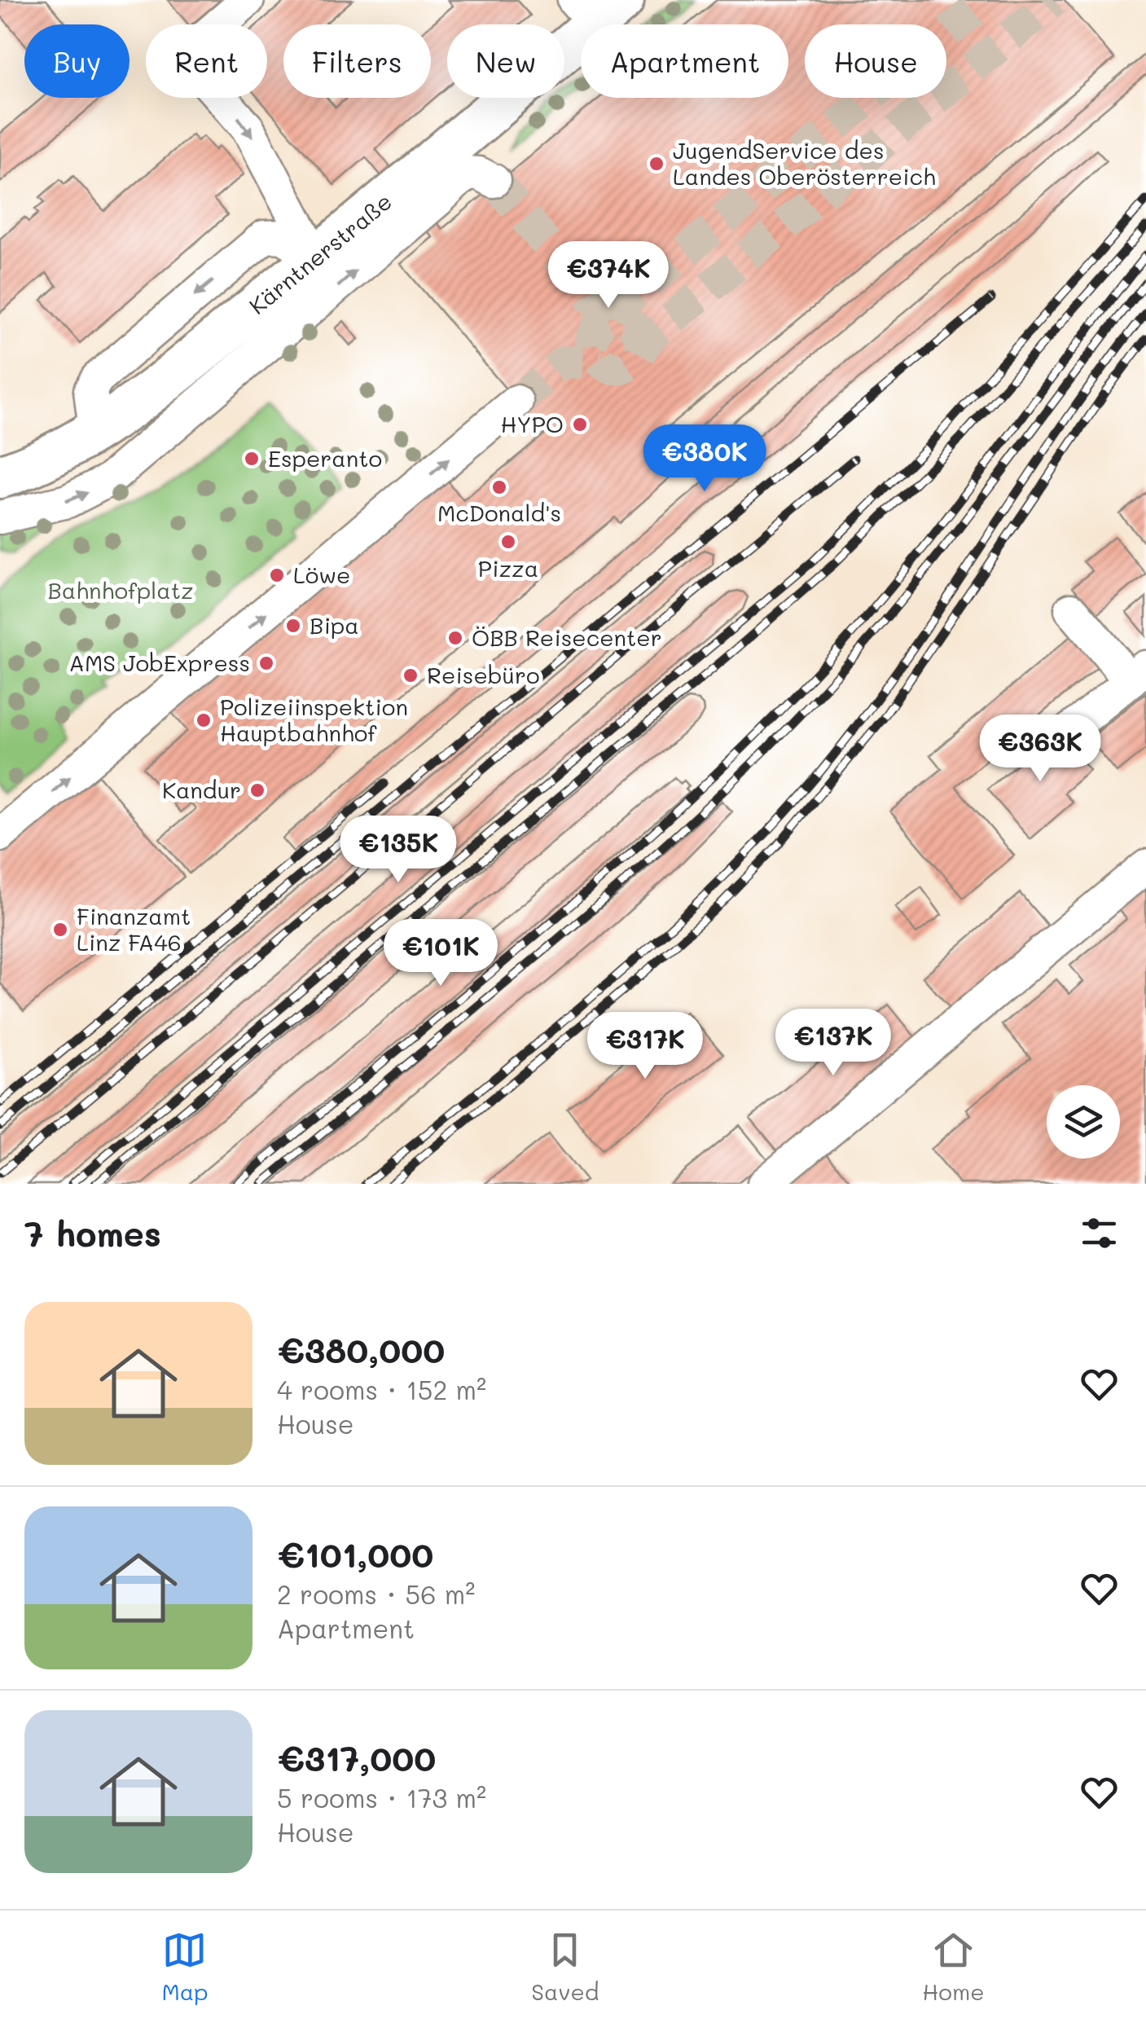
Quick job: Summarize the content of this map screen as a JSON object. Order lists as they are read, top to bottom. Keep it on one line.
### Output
{"streets":{"main road":["Kärntnerstraße"]},"parks":["Bahnhofplatz"],"places":["JugendService des Landes Oberösterreich","HYPO","Esperanto","McDonald's","Pizza","Löwe","Bipa","ÖBB Reisecenter","AMS JobExpress","Reisebüro","Polizeiinspektion Hauptbahnhof","Kandur","Finanzamt Linz FA46"],"page":{"chip":["Buy","Rent","Filters","New","Apartment","House"],"price":["€374K","€380K","€363K","€135K","€101K","€137K","€317K"],"heading":"7 homes","list":[{"name":"€380,000","note":"4 rooms · 152 m² · House"},{"name":"€101,000","note":"2 rooms · 56 m² · Apartment"},{"name":"€317,000","note":"5 rooms · 173 m² · House"}],"tabs":["Map","Saved","Home"]}}
